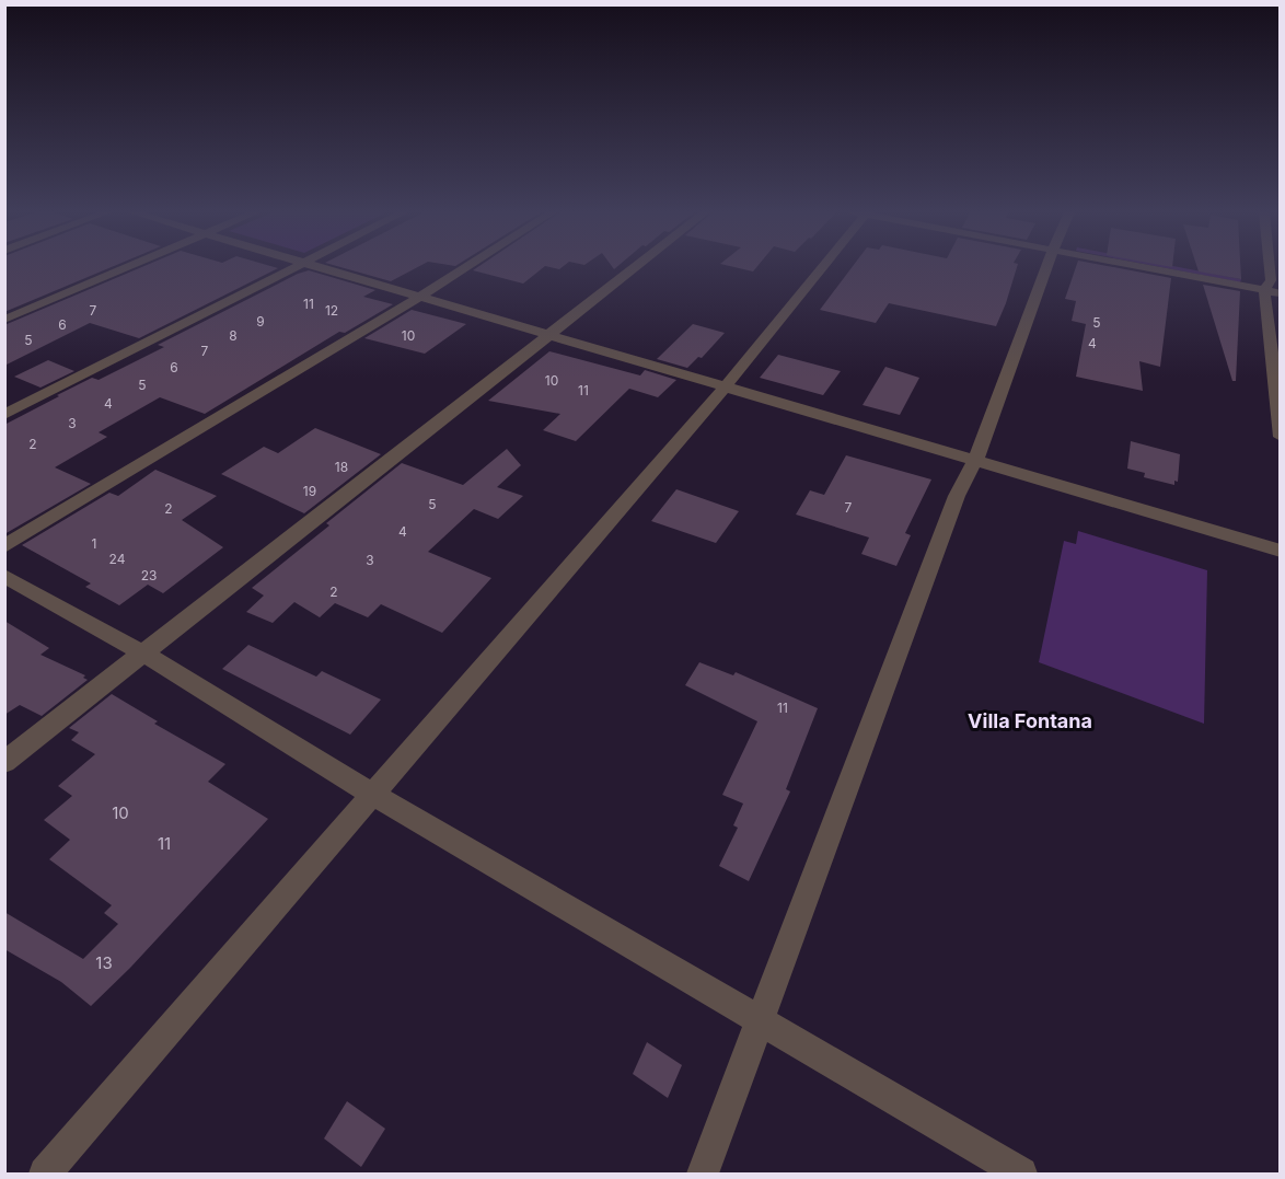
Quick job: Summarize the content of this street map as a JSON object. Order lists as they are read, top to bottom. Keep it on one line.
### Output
{"districts":["Villa Fontana"],"house_numbers":["11","7","12","9","5","6","8","10","5","4","7","6","10","5","11","4","3","2","18","19","5","7","2","4","1","24","3","23","2","11","10","11","13"]}
